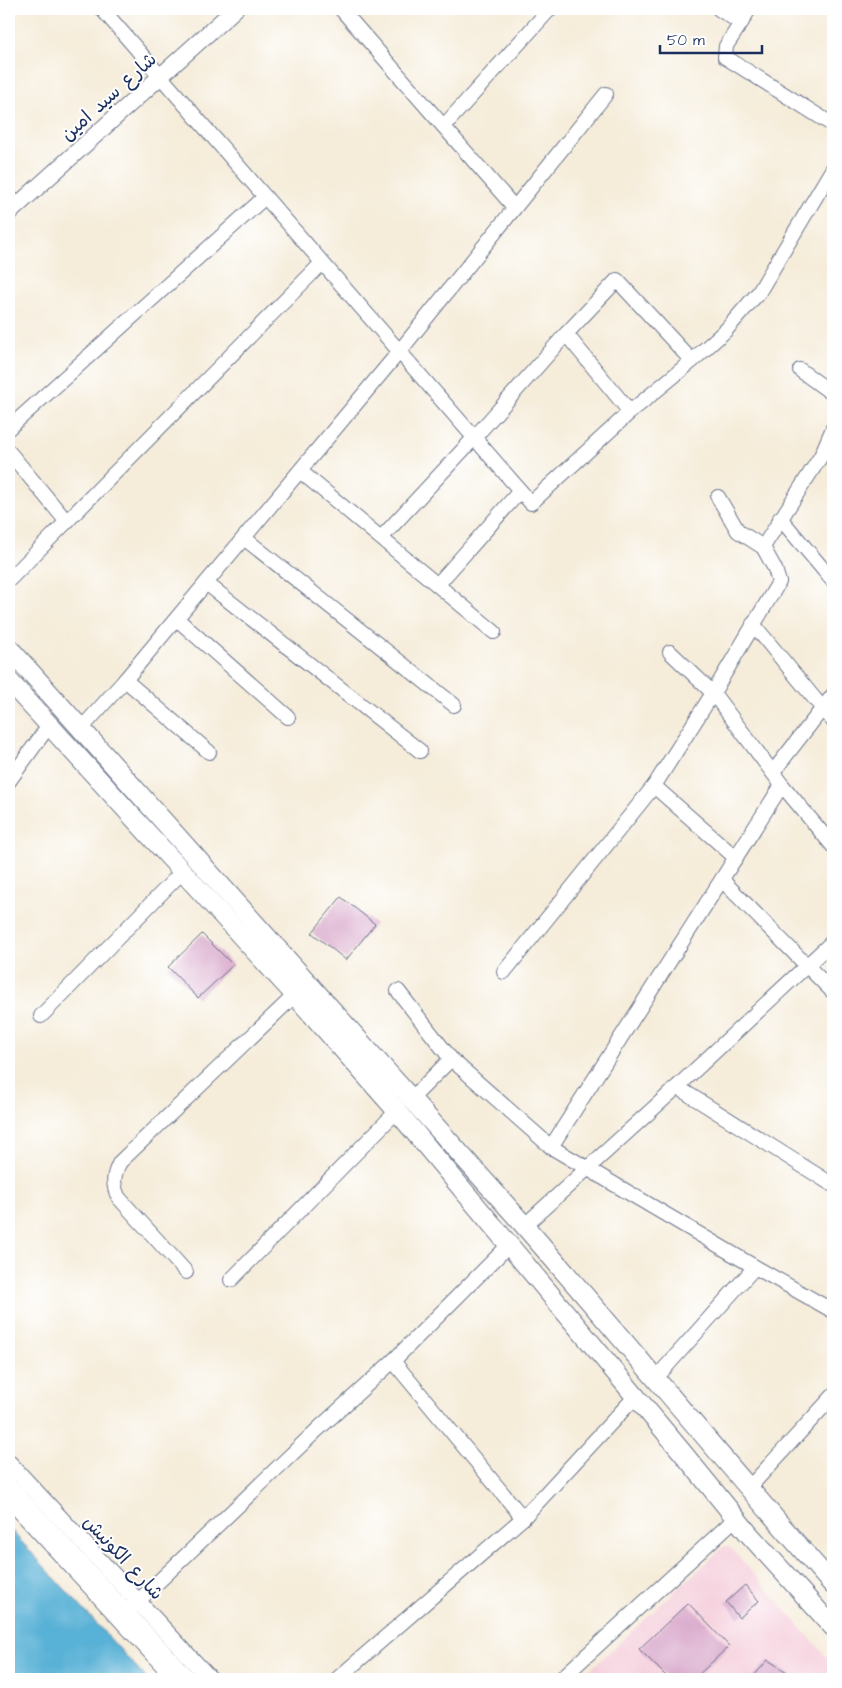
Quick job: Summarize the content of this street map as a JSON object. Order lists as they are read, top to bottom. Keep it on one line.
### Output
{"streets":{"street":["شارع سيد امين","شارع الكونيش"]},"scale_bar":"50 m"}
